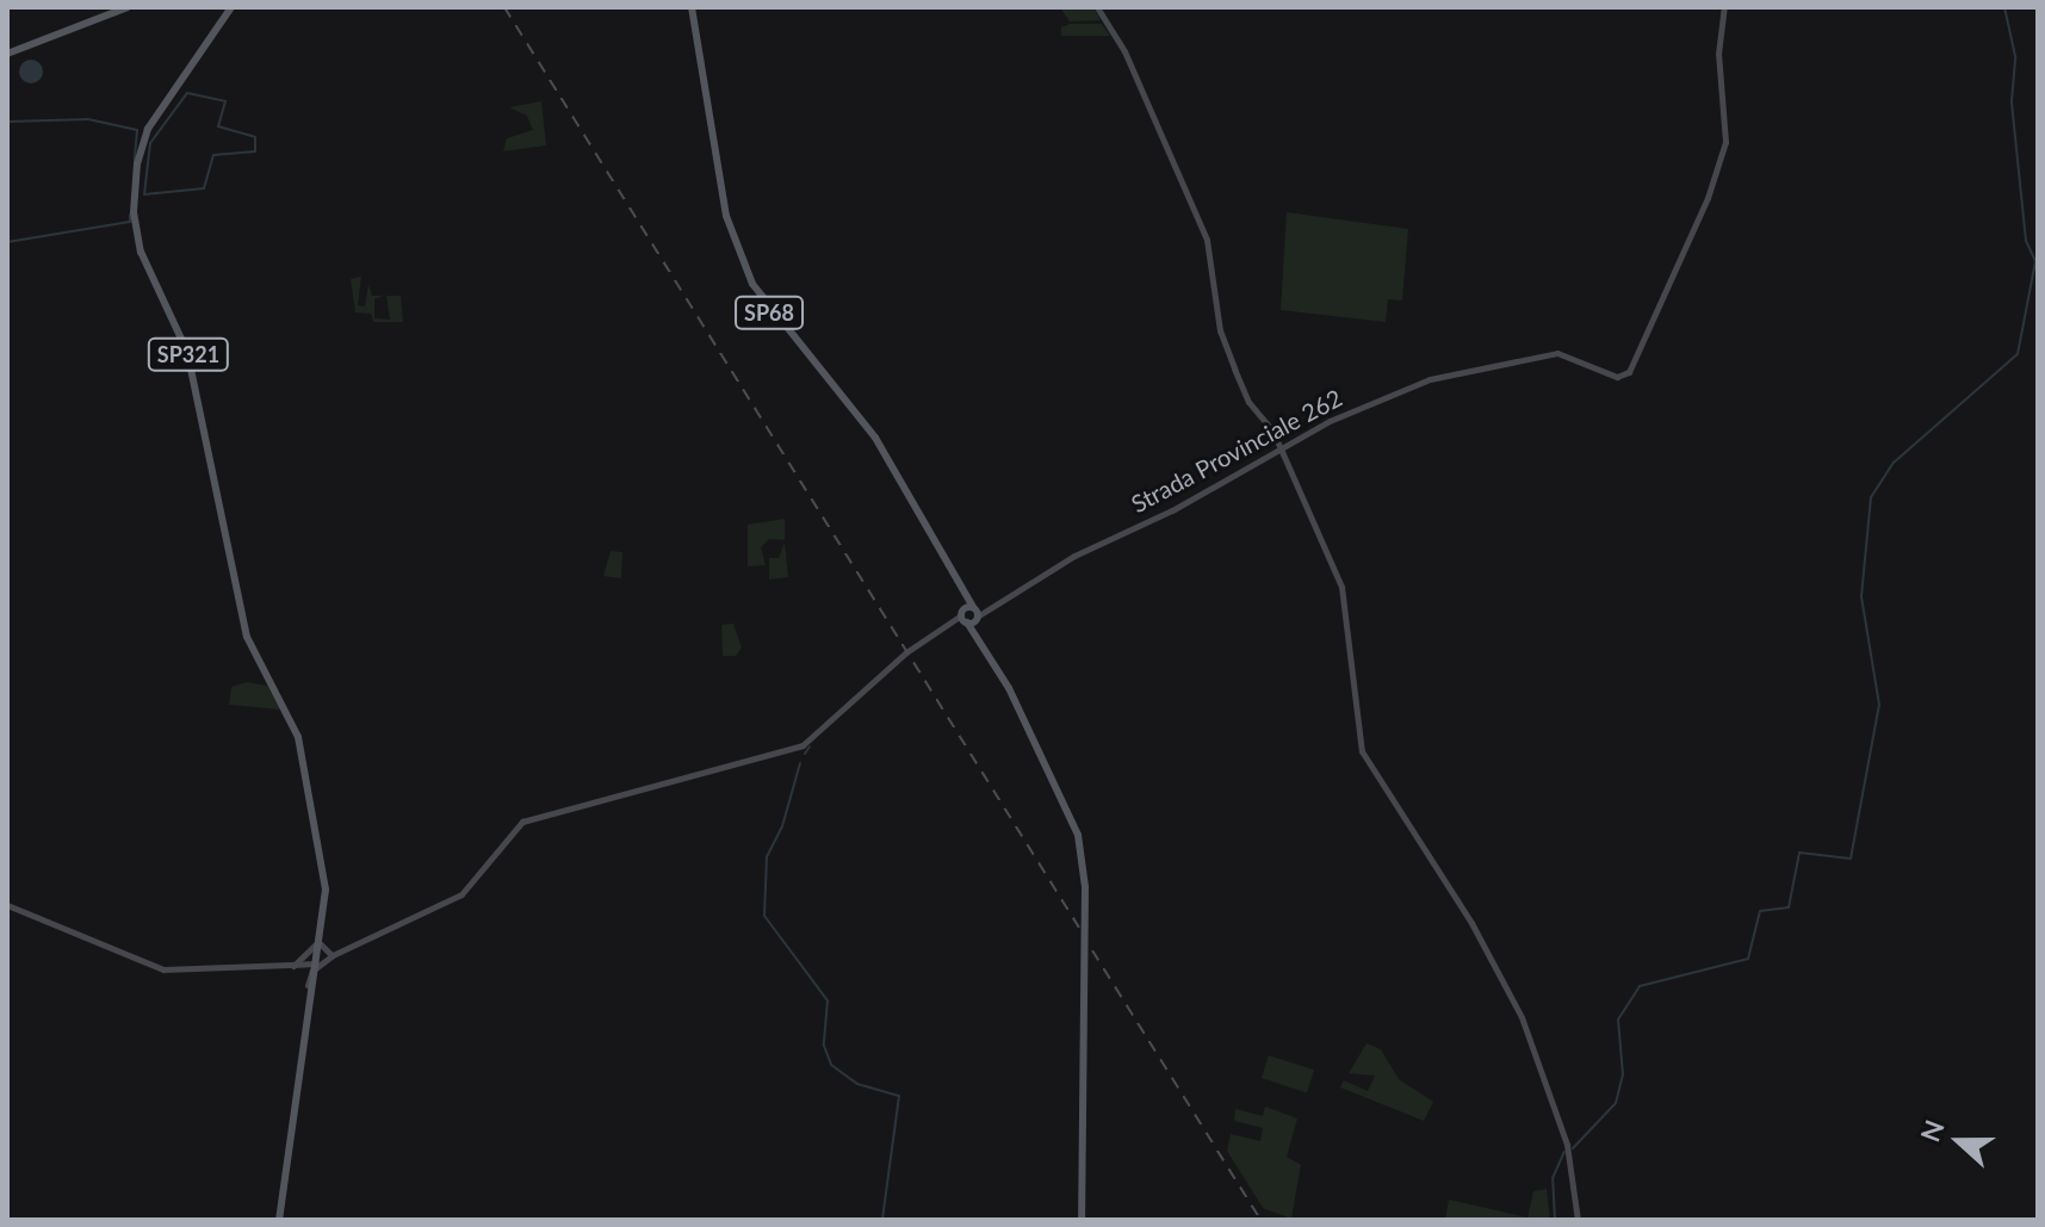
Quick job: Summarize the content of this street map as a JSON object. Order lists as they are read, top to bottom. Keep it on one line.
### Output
{"streets":{"main road":["SP68","SP321"],"street":["Strada Provinciale 262"]},"crossings":[["SP68","Strada Provinciale 262"]],"north":"left"}
